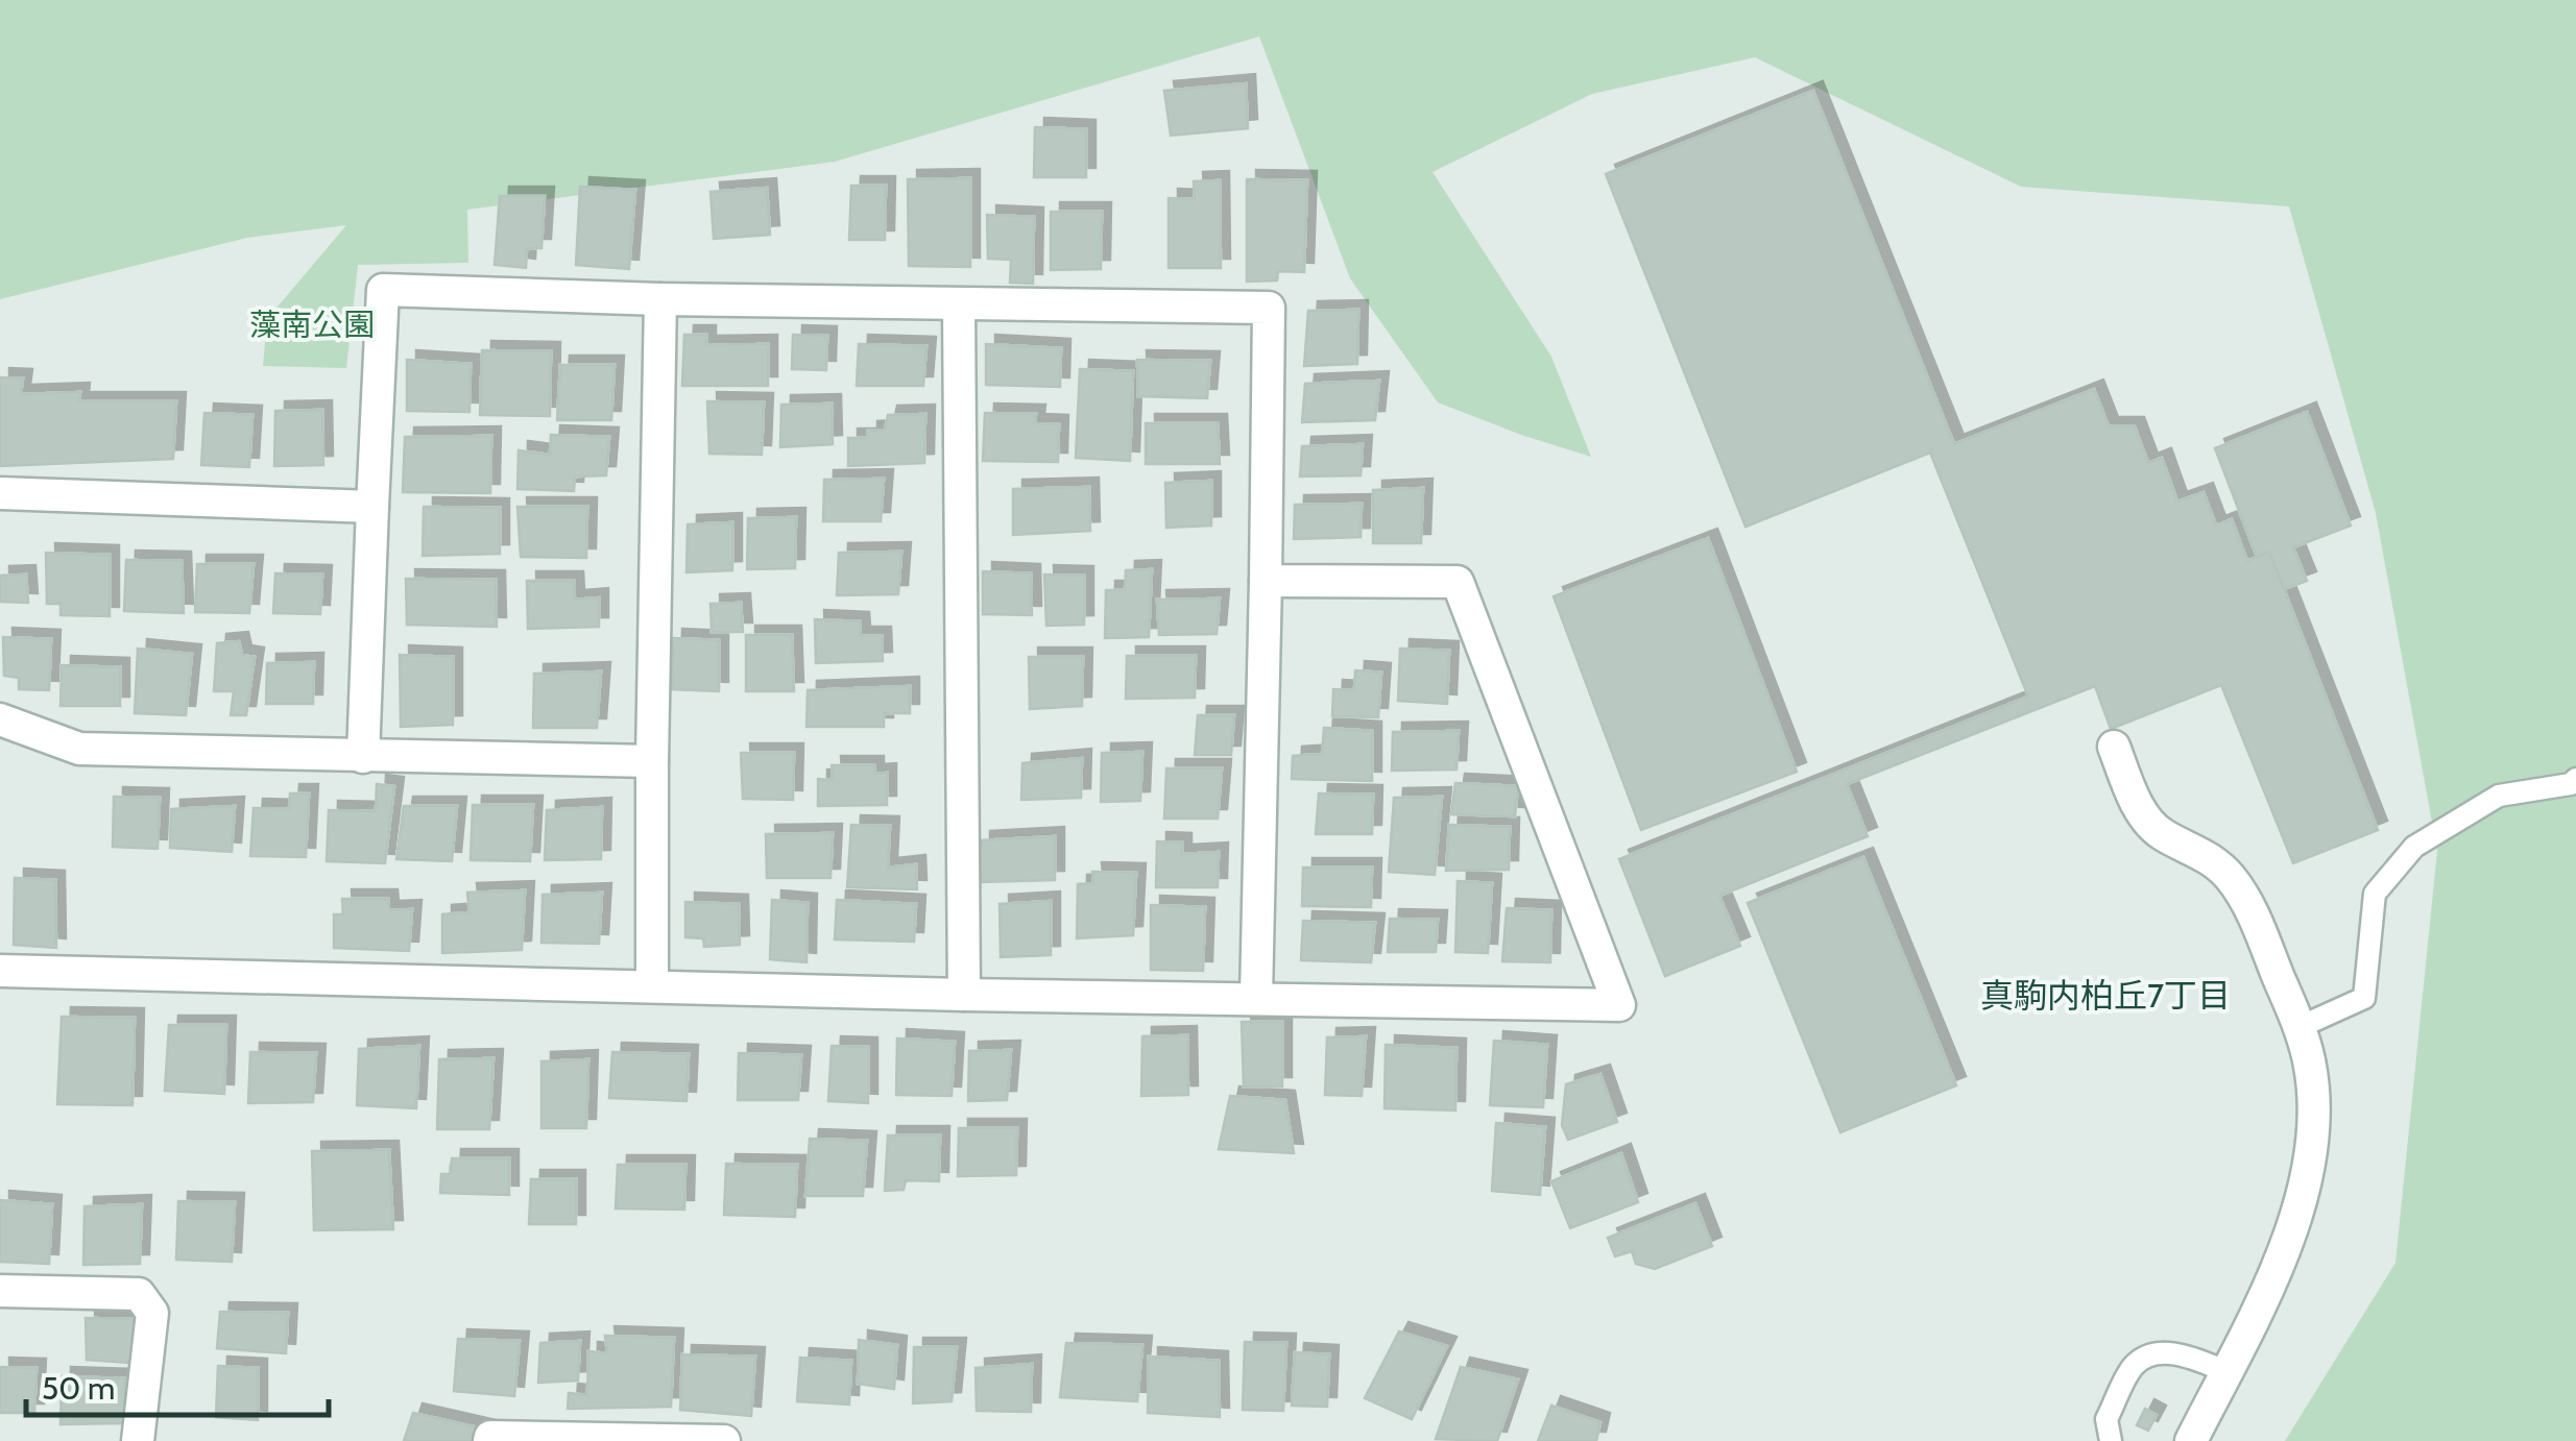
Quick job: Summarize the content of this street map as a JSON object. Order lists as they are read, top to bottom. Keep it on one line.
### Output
{"districts":["真駒内柏丘7丁目"],"parks":["藻南公園"],"scale_bar":"50 m"}
